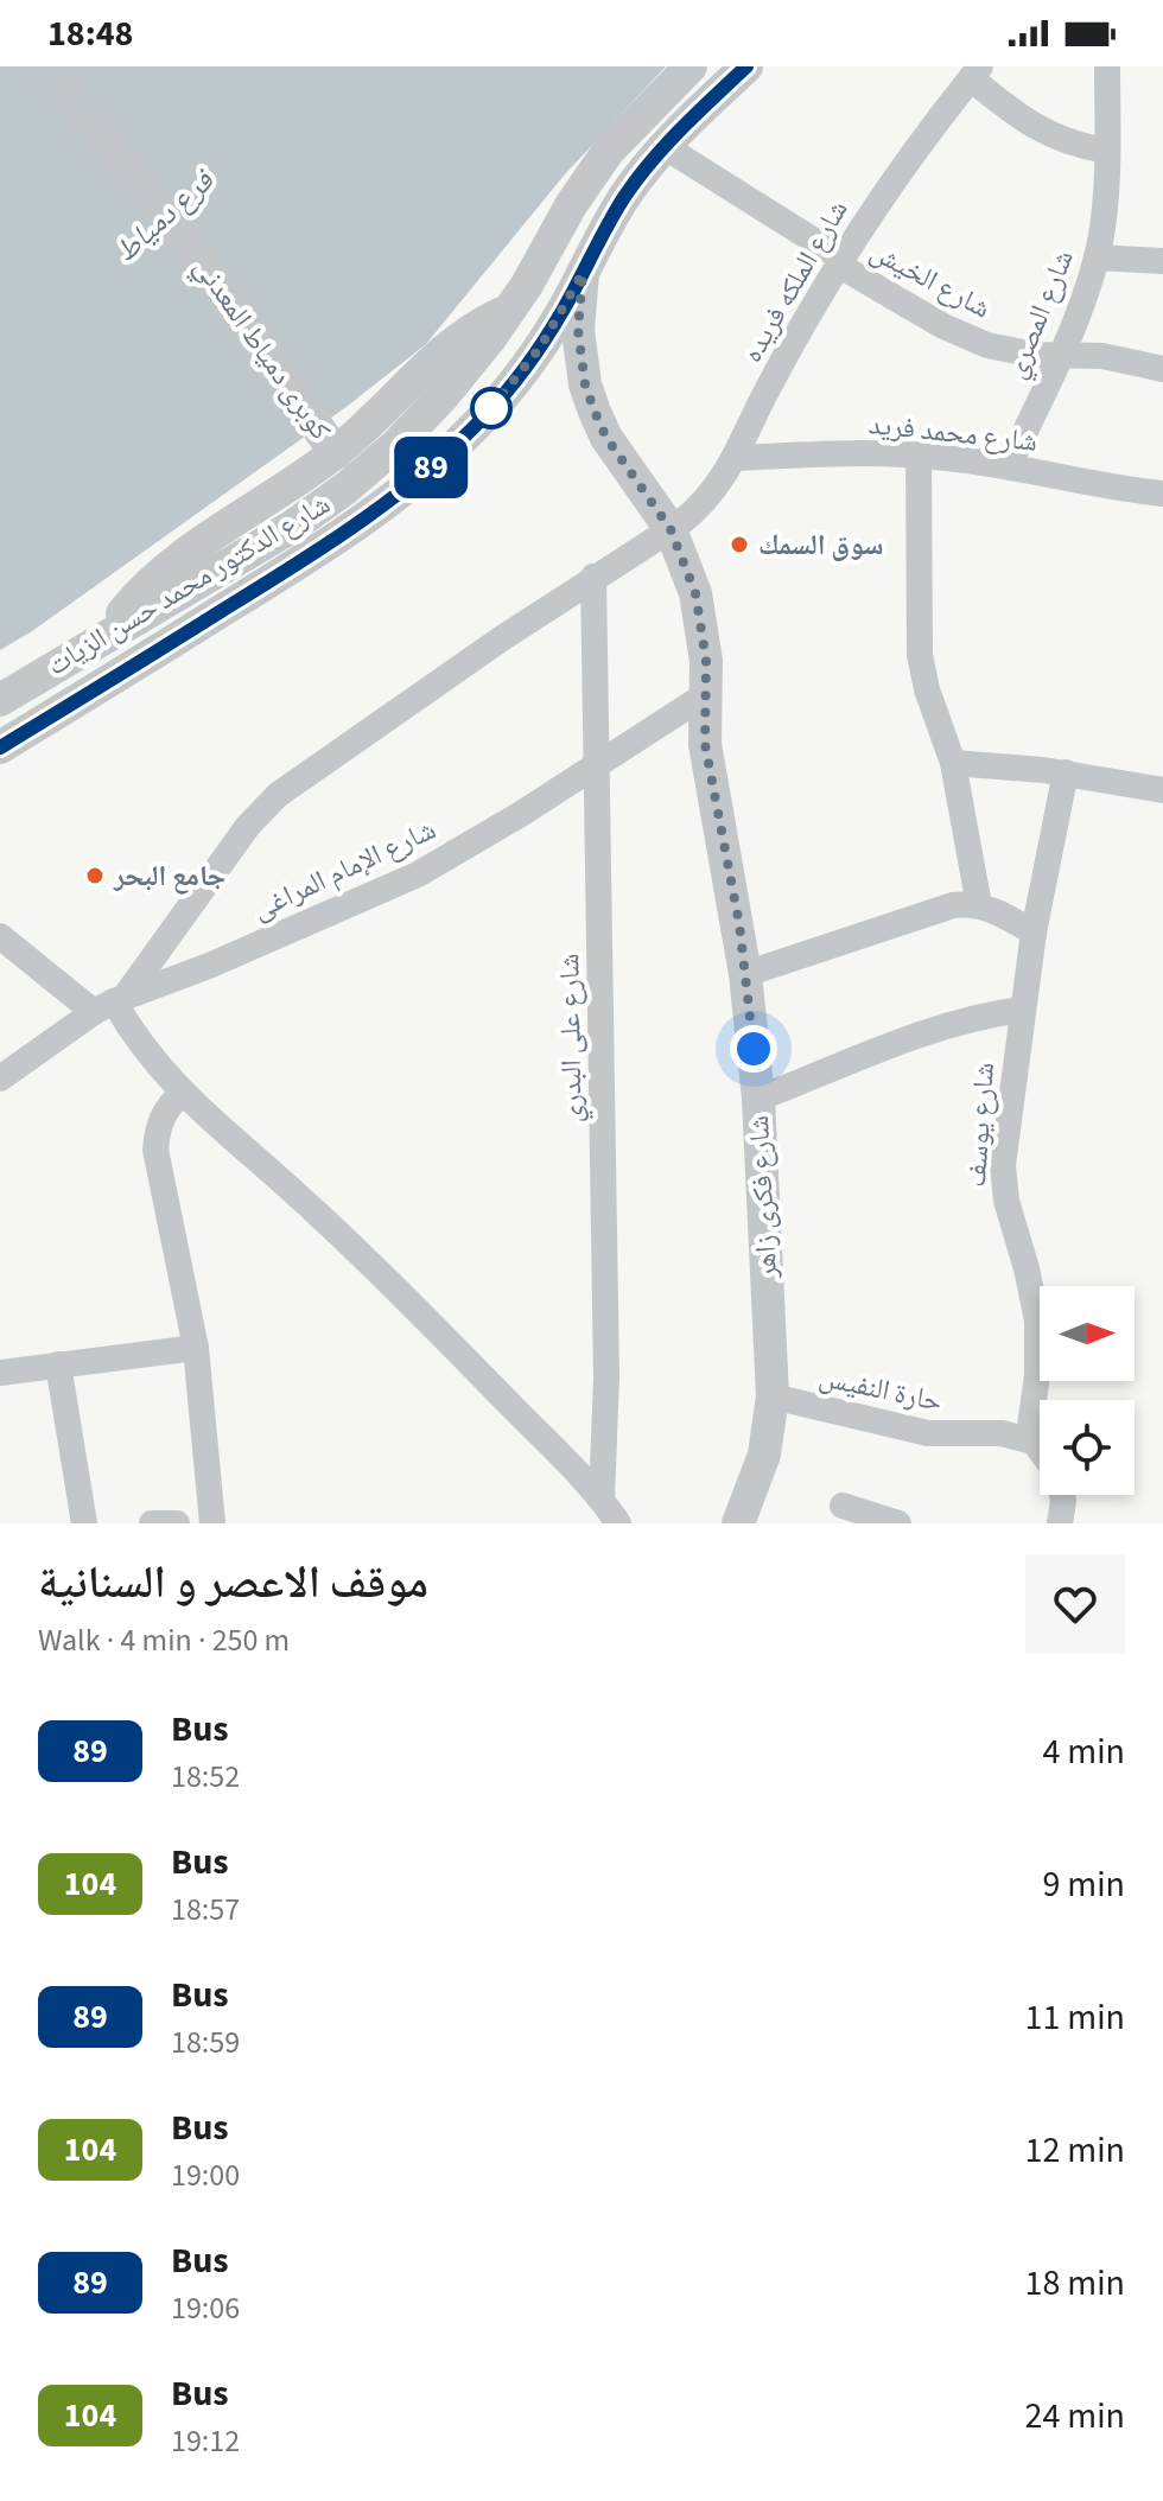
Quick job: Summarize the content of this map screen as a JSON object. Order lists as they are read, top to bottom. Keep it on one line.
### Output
{"streets":{"street":["شارع الخيش","شارع الملكه فريده","شارع المصري","كوبرى دمياط المعدني","شارع محمد فريد","شارع الدكتور محمد حسن الزيات","شارع الإمام المراغى","شارع على البدري","شارع يوسف","شارع فكرى زاهر","حارة النفيس"]},"crossings":[["شارع الخيش","شارع الملكه فريده"],["شارع الخيش","شارع المصري"],["شارع الخيش","شارع الدكتور محمد حسن الزيات"],["شارع الملكه فريده","شارع محمد فريد"],["شارع الملكه فريده","شارع الإمام المراغى"],["شارع الملكه فريده","شارع على البدري"],["شارع الملكه فريده","شارع فكرى زاهر"],["شارع المصري","شارع محمد فريد"],["شارع الدكتور محمد حسن الزيات","شارع فكرى زاهر"],["شارع الإمام المراغى","شارع على البدري"],["شارع الإمام المراغى","شارع فكرى زاهر"],["شارع يوسف","حارة النفيس"],["شارع فكرى زاهر","حارة النفيس"]],"water":["فرع دمياط"],"places":["سوق السمك","جامع البحر"],"lines":["bus line 89"],"north":"right","page":{"status":"18:48","on_map":"89","heading":["موقف الاعصر و السنانية","Walk · 4 min · 250 m"],"list":[{"mark":"89","name":"Bus","note":"18:52","value":"4 min"},{"mark":"104","name":"Bus","note":"18:57","value":"9 min"},{"mark":"89","name":"Bus","note":"18:59","value":"11 min"},{"mark":"104","name":"Bus","note":"19:00","value":"12 min"},{"mark":"89","name":"Bus","note":"19:06","value":"18 min"},{"mark":"104","name":"Bus","note":"19:12","value":"24 min"}]}}
